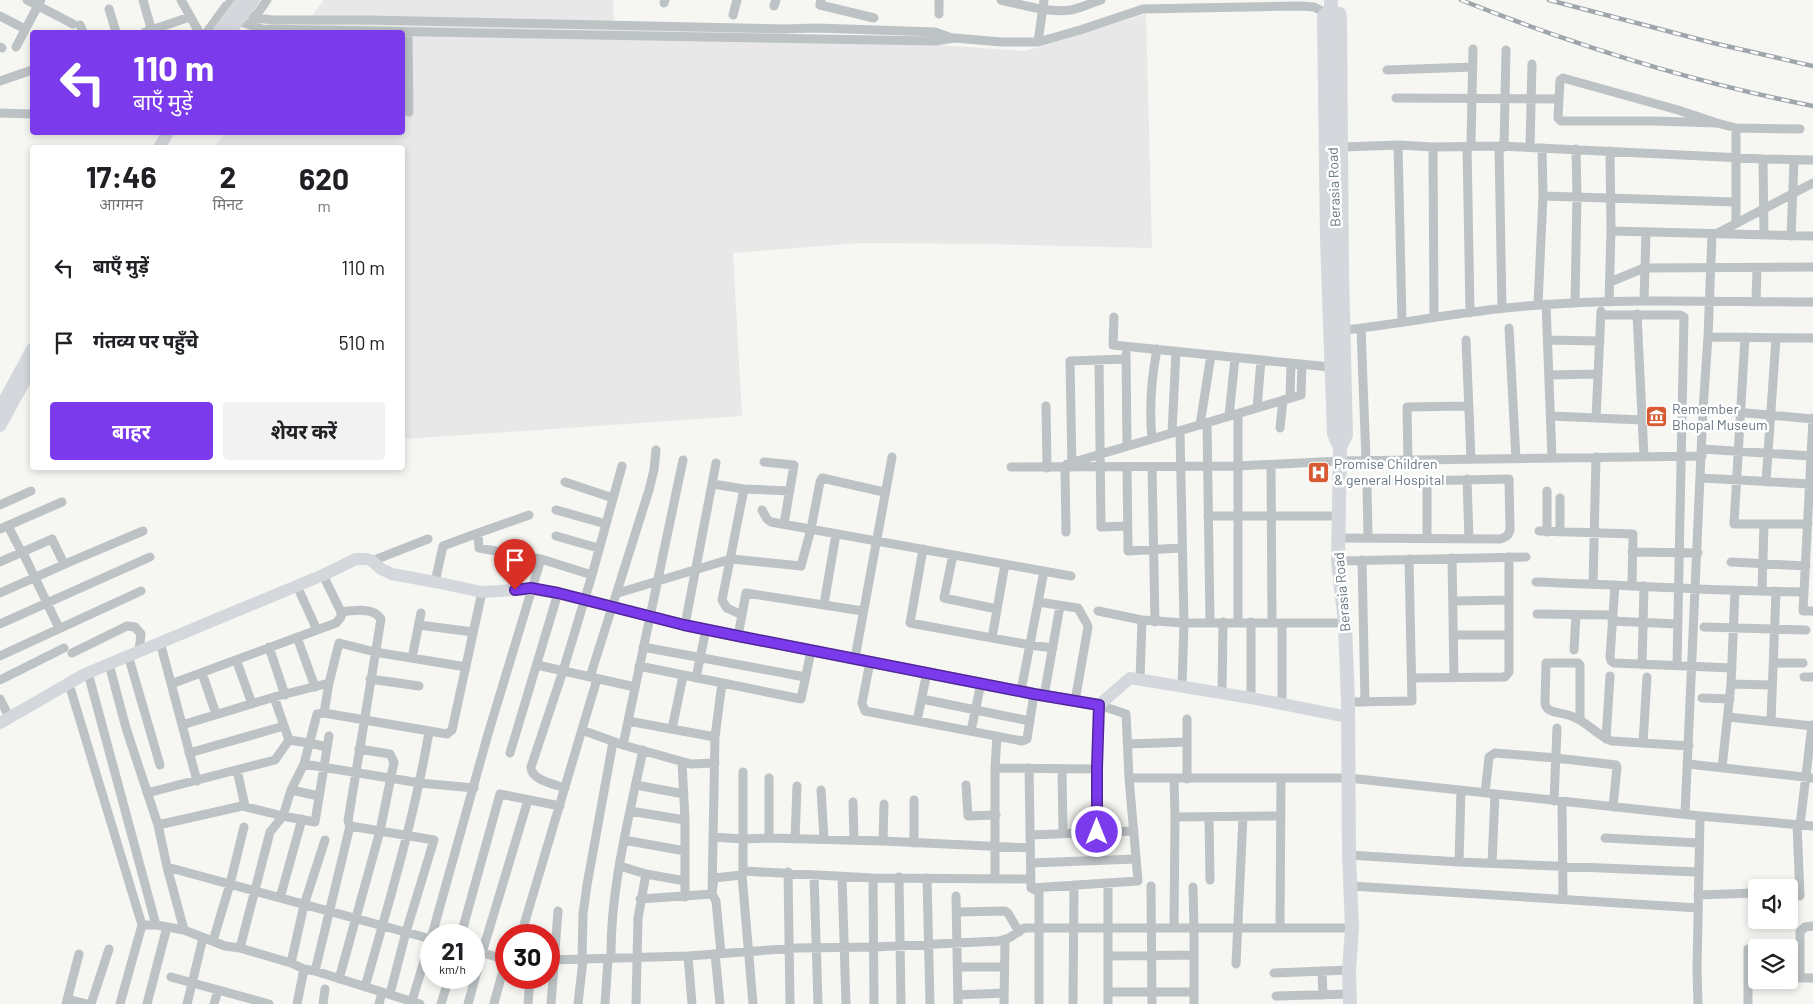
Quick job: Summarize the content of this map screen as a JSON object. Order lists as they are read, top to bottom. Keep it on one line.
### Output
{"streets":{"main road":["Berasia Road"]},"places":{"museum":["Remember Bhopal Museum"],"hospital":["Promise Children & general Hospital"]},"page":{"turn":["110 m","बाएँ मुड़ें"],"eta":["17:46","आगमन","2","मिनट","620","m"],"list":[{"name":"बाएँ मुड़ें","value":"110 m"},{"name":"गंतव्य पर पहुँचे","value":"510 m"}],"buttons":["बाहर","शेयर करें"],"speed":"21 km/h","limit":"30"}}
